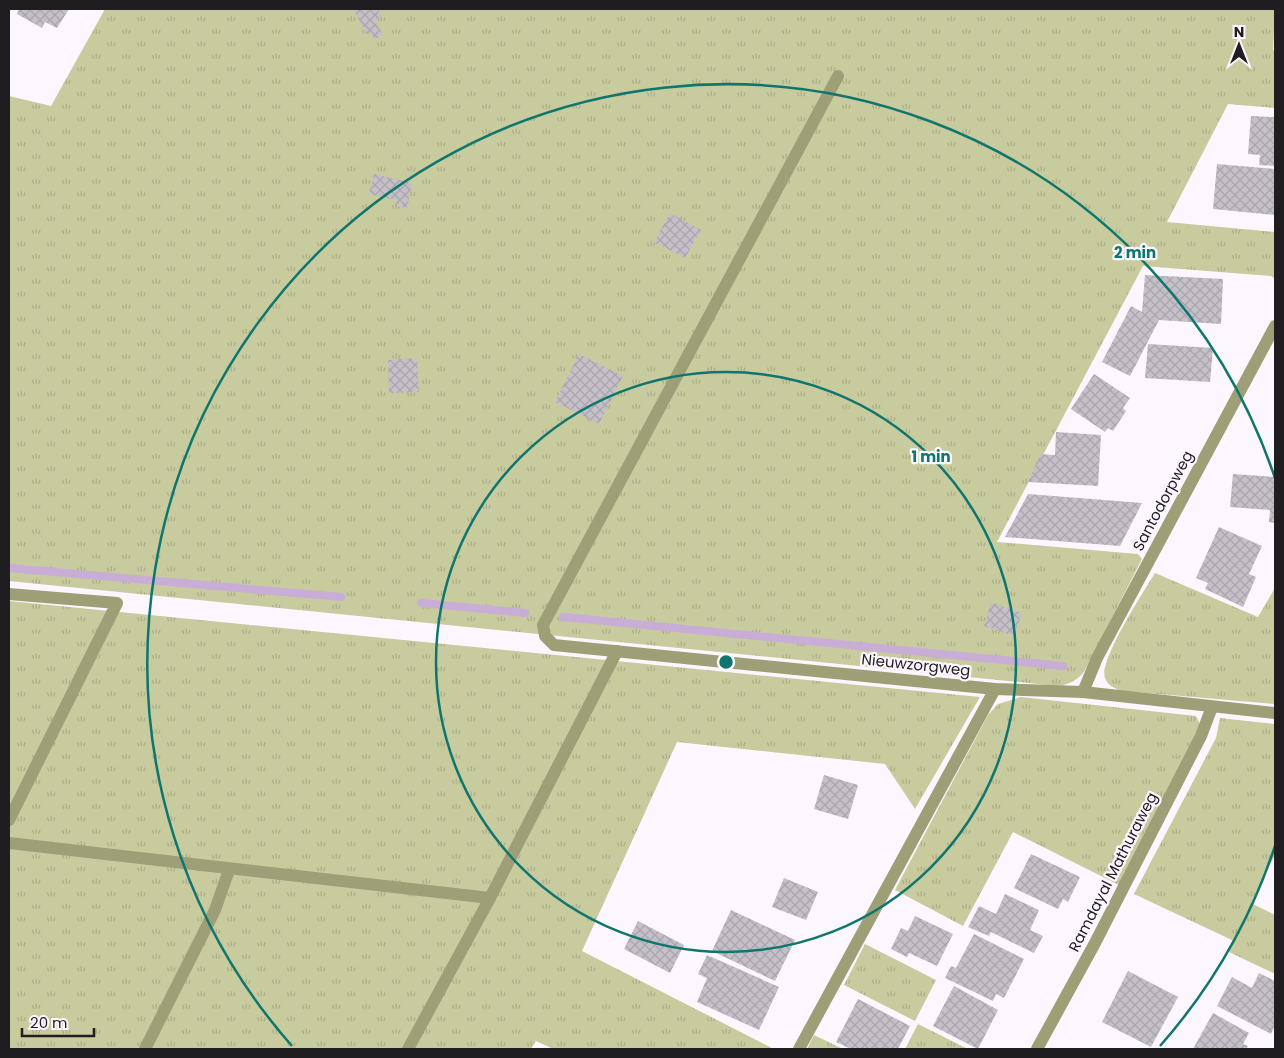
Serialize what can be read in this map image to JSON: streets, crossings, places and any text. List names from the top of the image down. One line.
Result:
{"streets":{"street":["Santodorpweg","Nieuwzorgweg","Ramdayal Mathuraweg"]},"crossings":[["Santodorpweg","Nieuwzorgweg"],["Nieuwzorgweg","Ramdayal Mathuraweg"]],"scale_bar":"20 m","north":"top","rings":["2 min","1 min"]}
